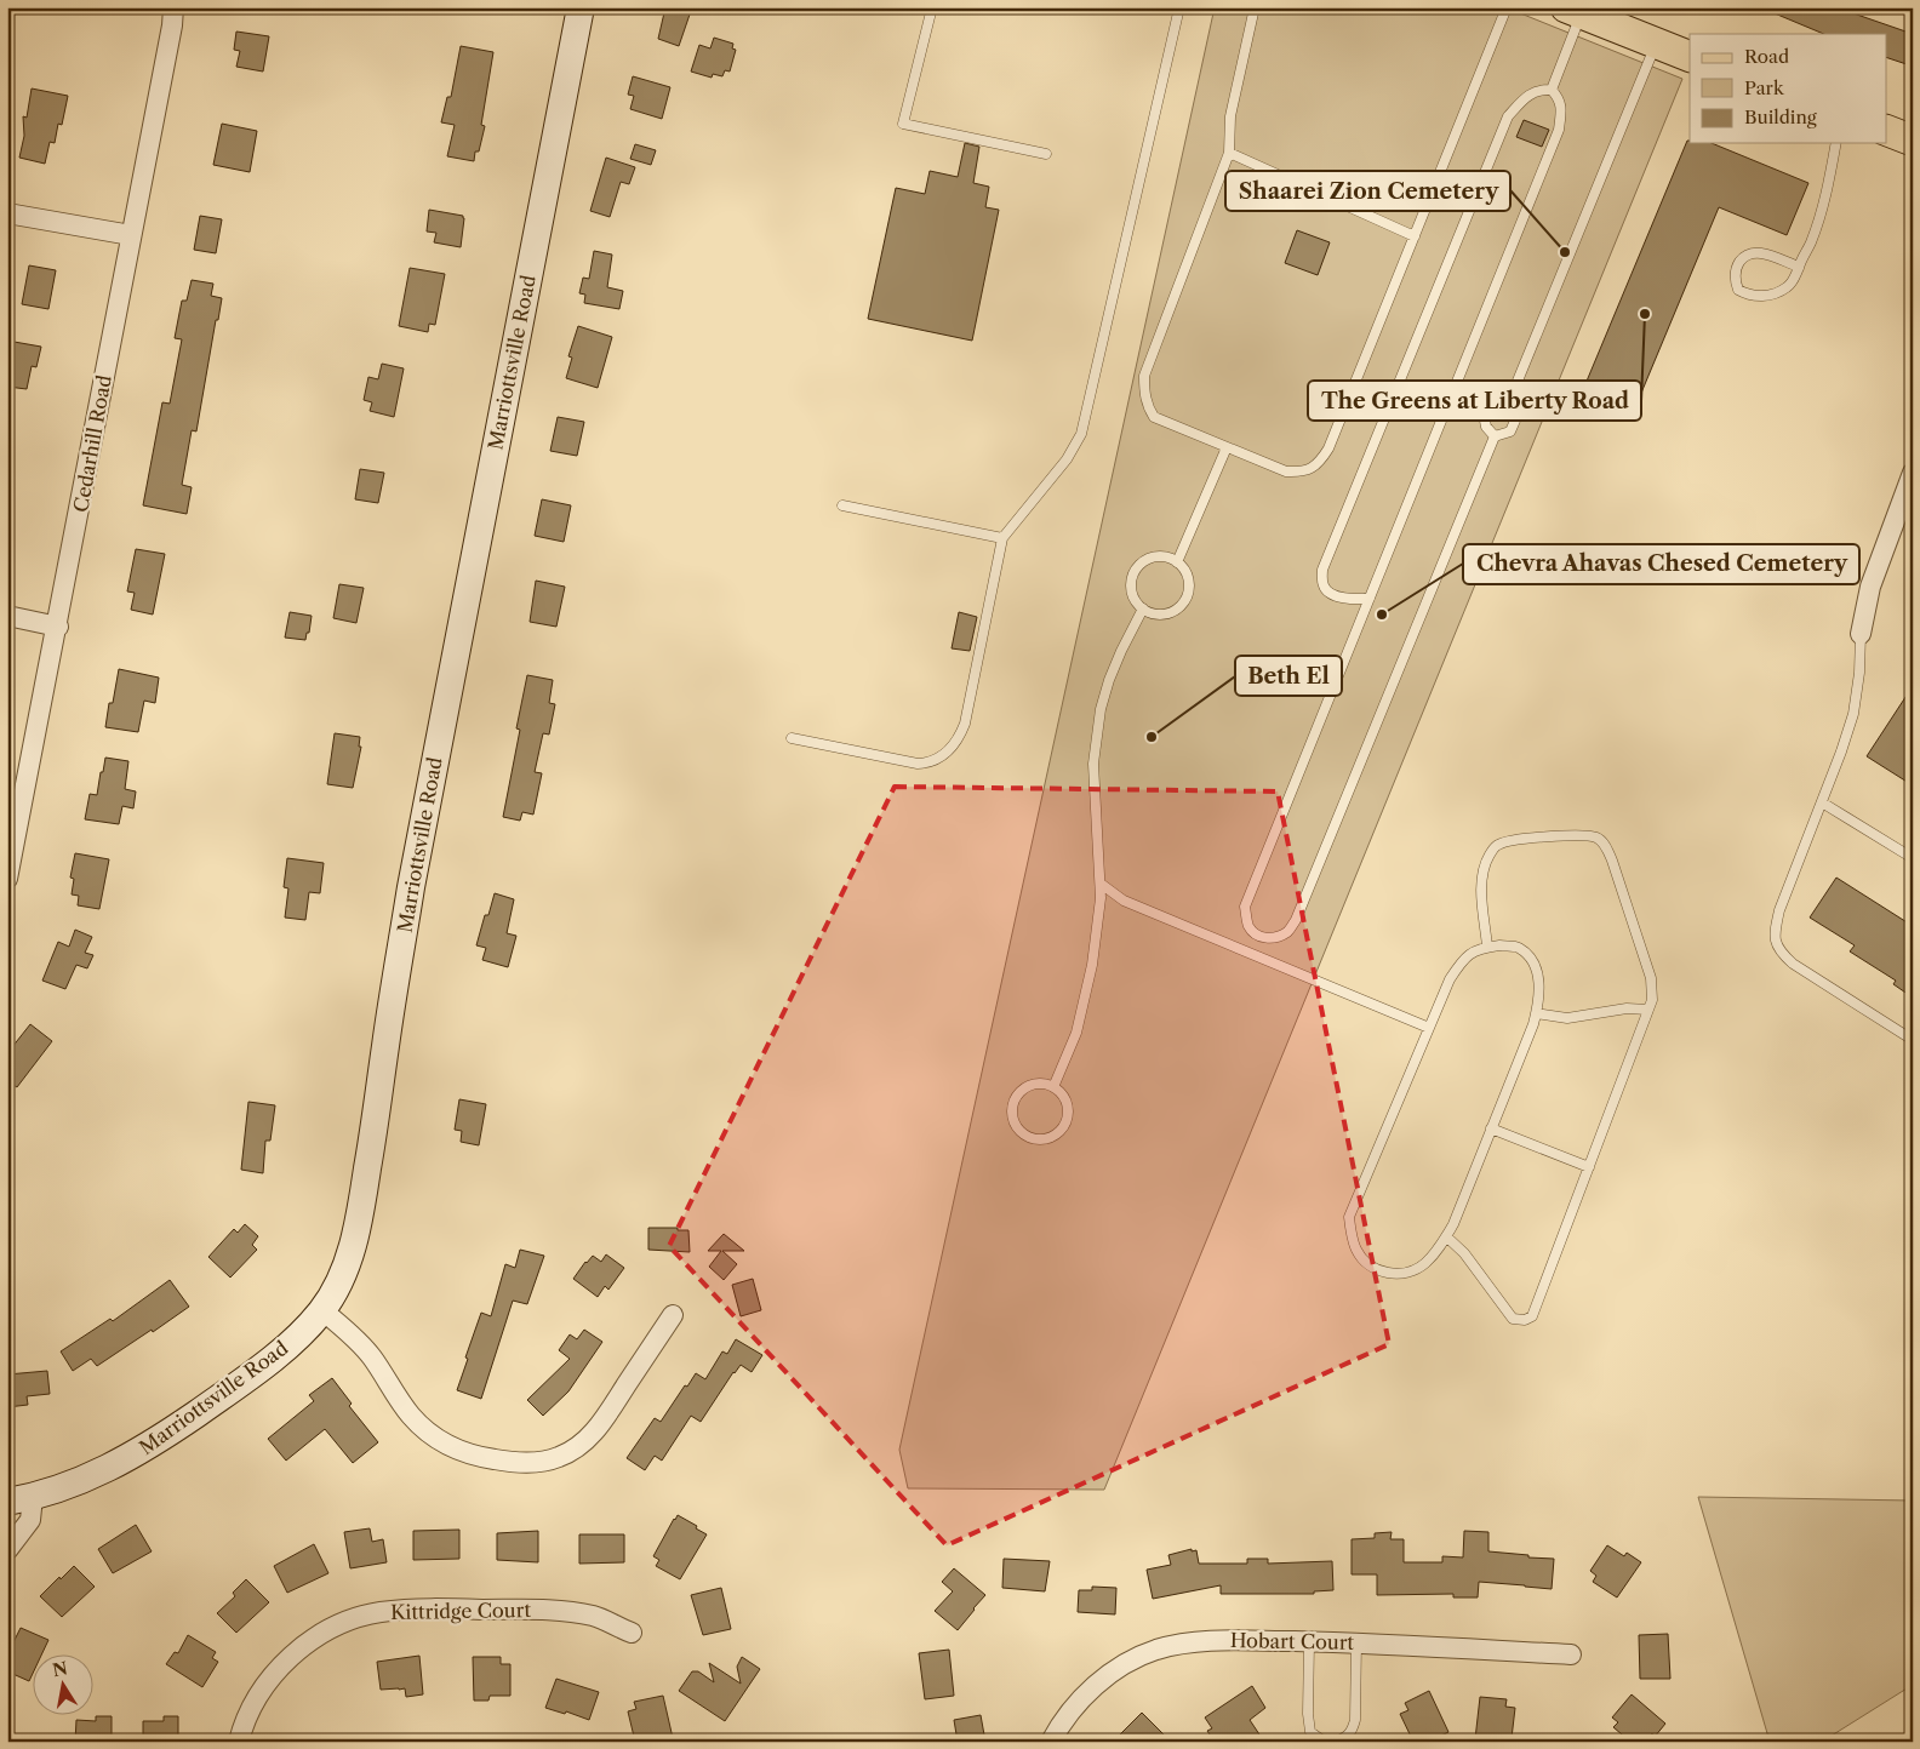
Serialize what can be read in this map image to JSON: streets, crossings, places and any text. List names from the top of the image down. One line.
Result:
{"streets":{"main road":["Marriottsville Road"],"street":["Cedarhill Road","Kittridge Court","Hobart Court"]},"places":["Shaarei Zion Cemetery","The Greens at Liberty Road","Chevra Ahavas Chesed Cemetery","Beth El"],"legend":["Road","Park","Building"],"north":"top"}
